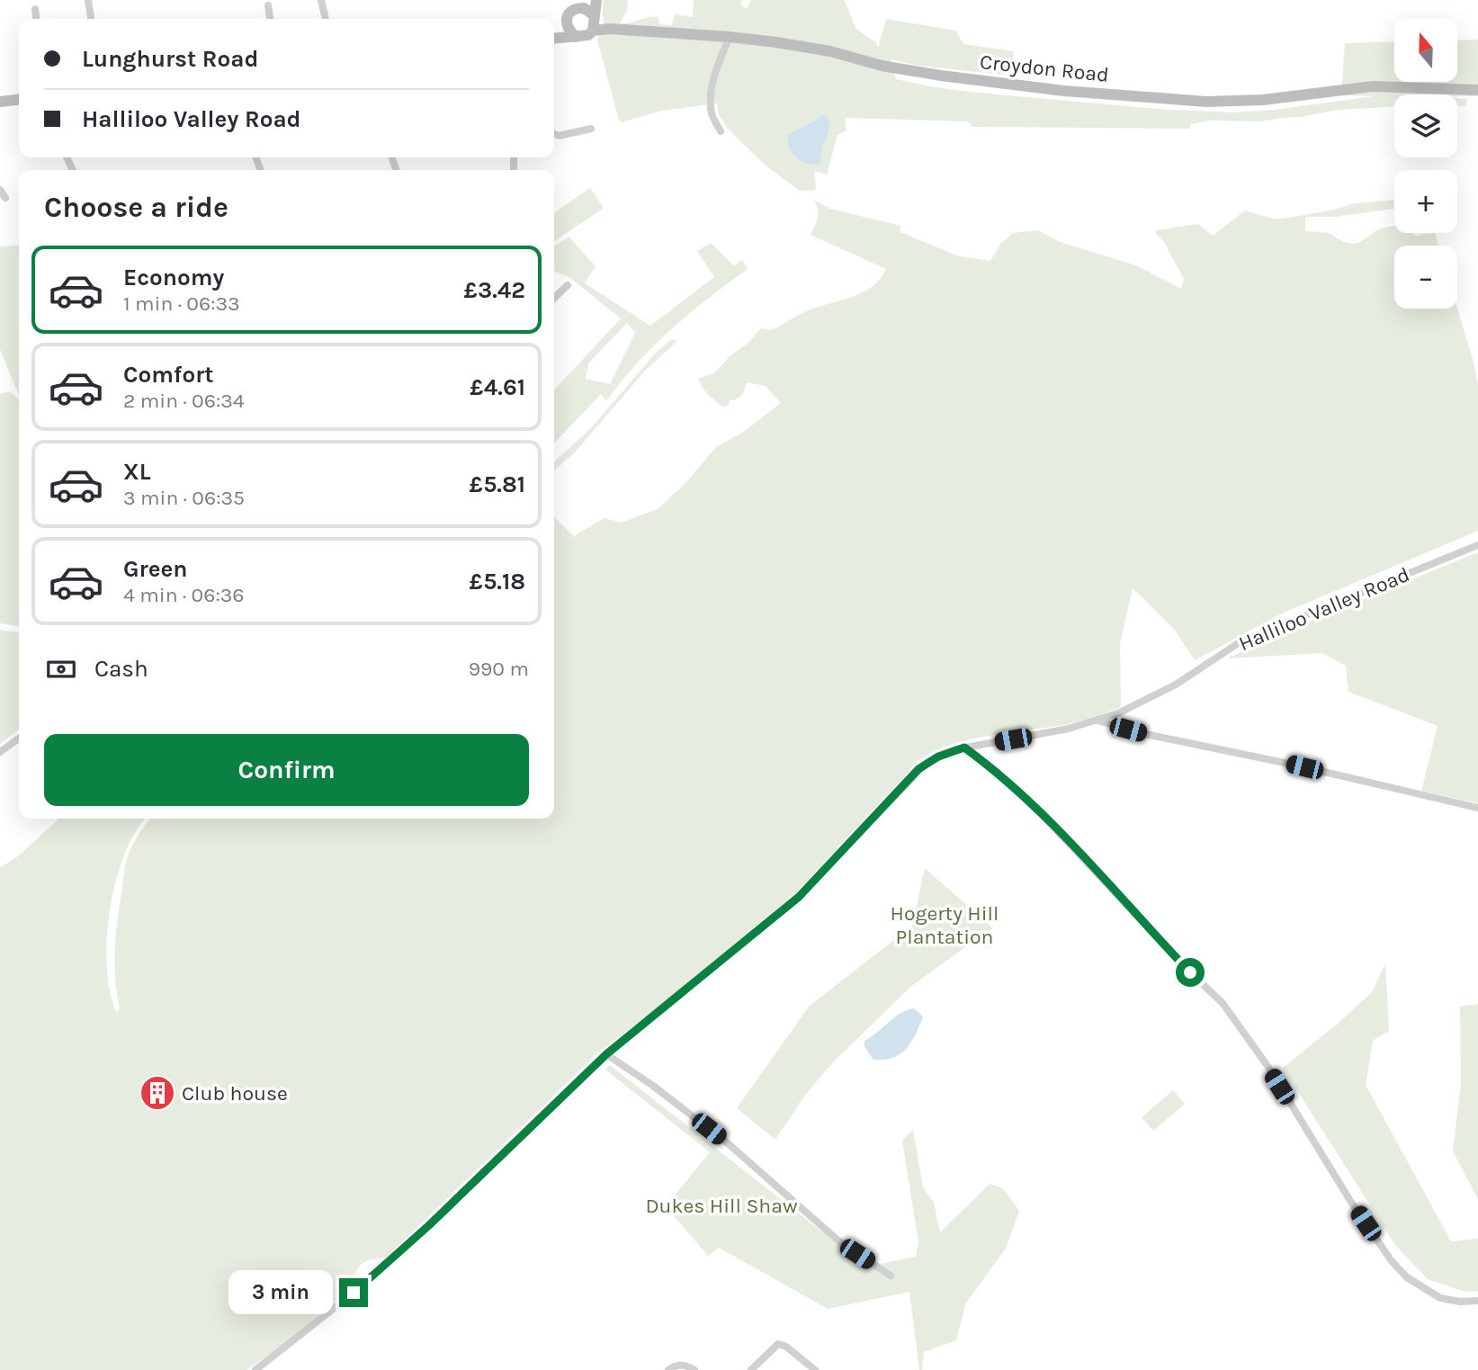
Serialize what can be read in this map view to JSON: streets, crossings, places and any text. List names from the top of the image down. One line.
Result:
{"streets":{"main road":["Croydon Road"],"street":["Halliloo Valley Road"]},"parks":["Hogerty Hill Plantation","Dukes Hill Shaw"],"places":{"building":["Club house"]},"north":"top","page":{"map_buttons":["+","−"],"banner":["Lunghurst Road","Halliloo Valley Road"],"heading":"Choose a ride","list":[{"name":"Economy","note":"1 min · 06:33","value":"£3.42"},{"name":"Comfort","note":"2 min · 06:34","value":"£4.61"},{"name":"XL","note":"3 min · 06:35","value":"£5.81"},{"name":"Green","note":"4 min · 06:36","value":"£5.18"}],"pay":["Cash","990 m"],"buttons":"Confirm","bubble":"3 min"}}
